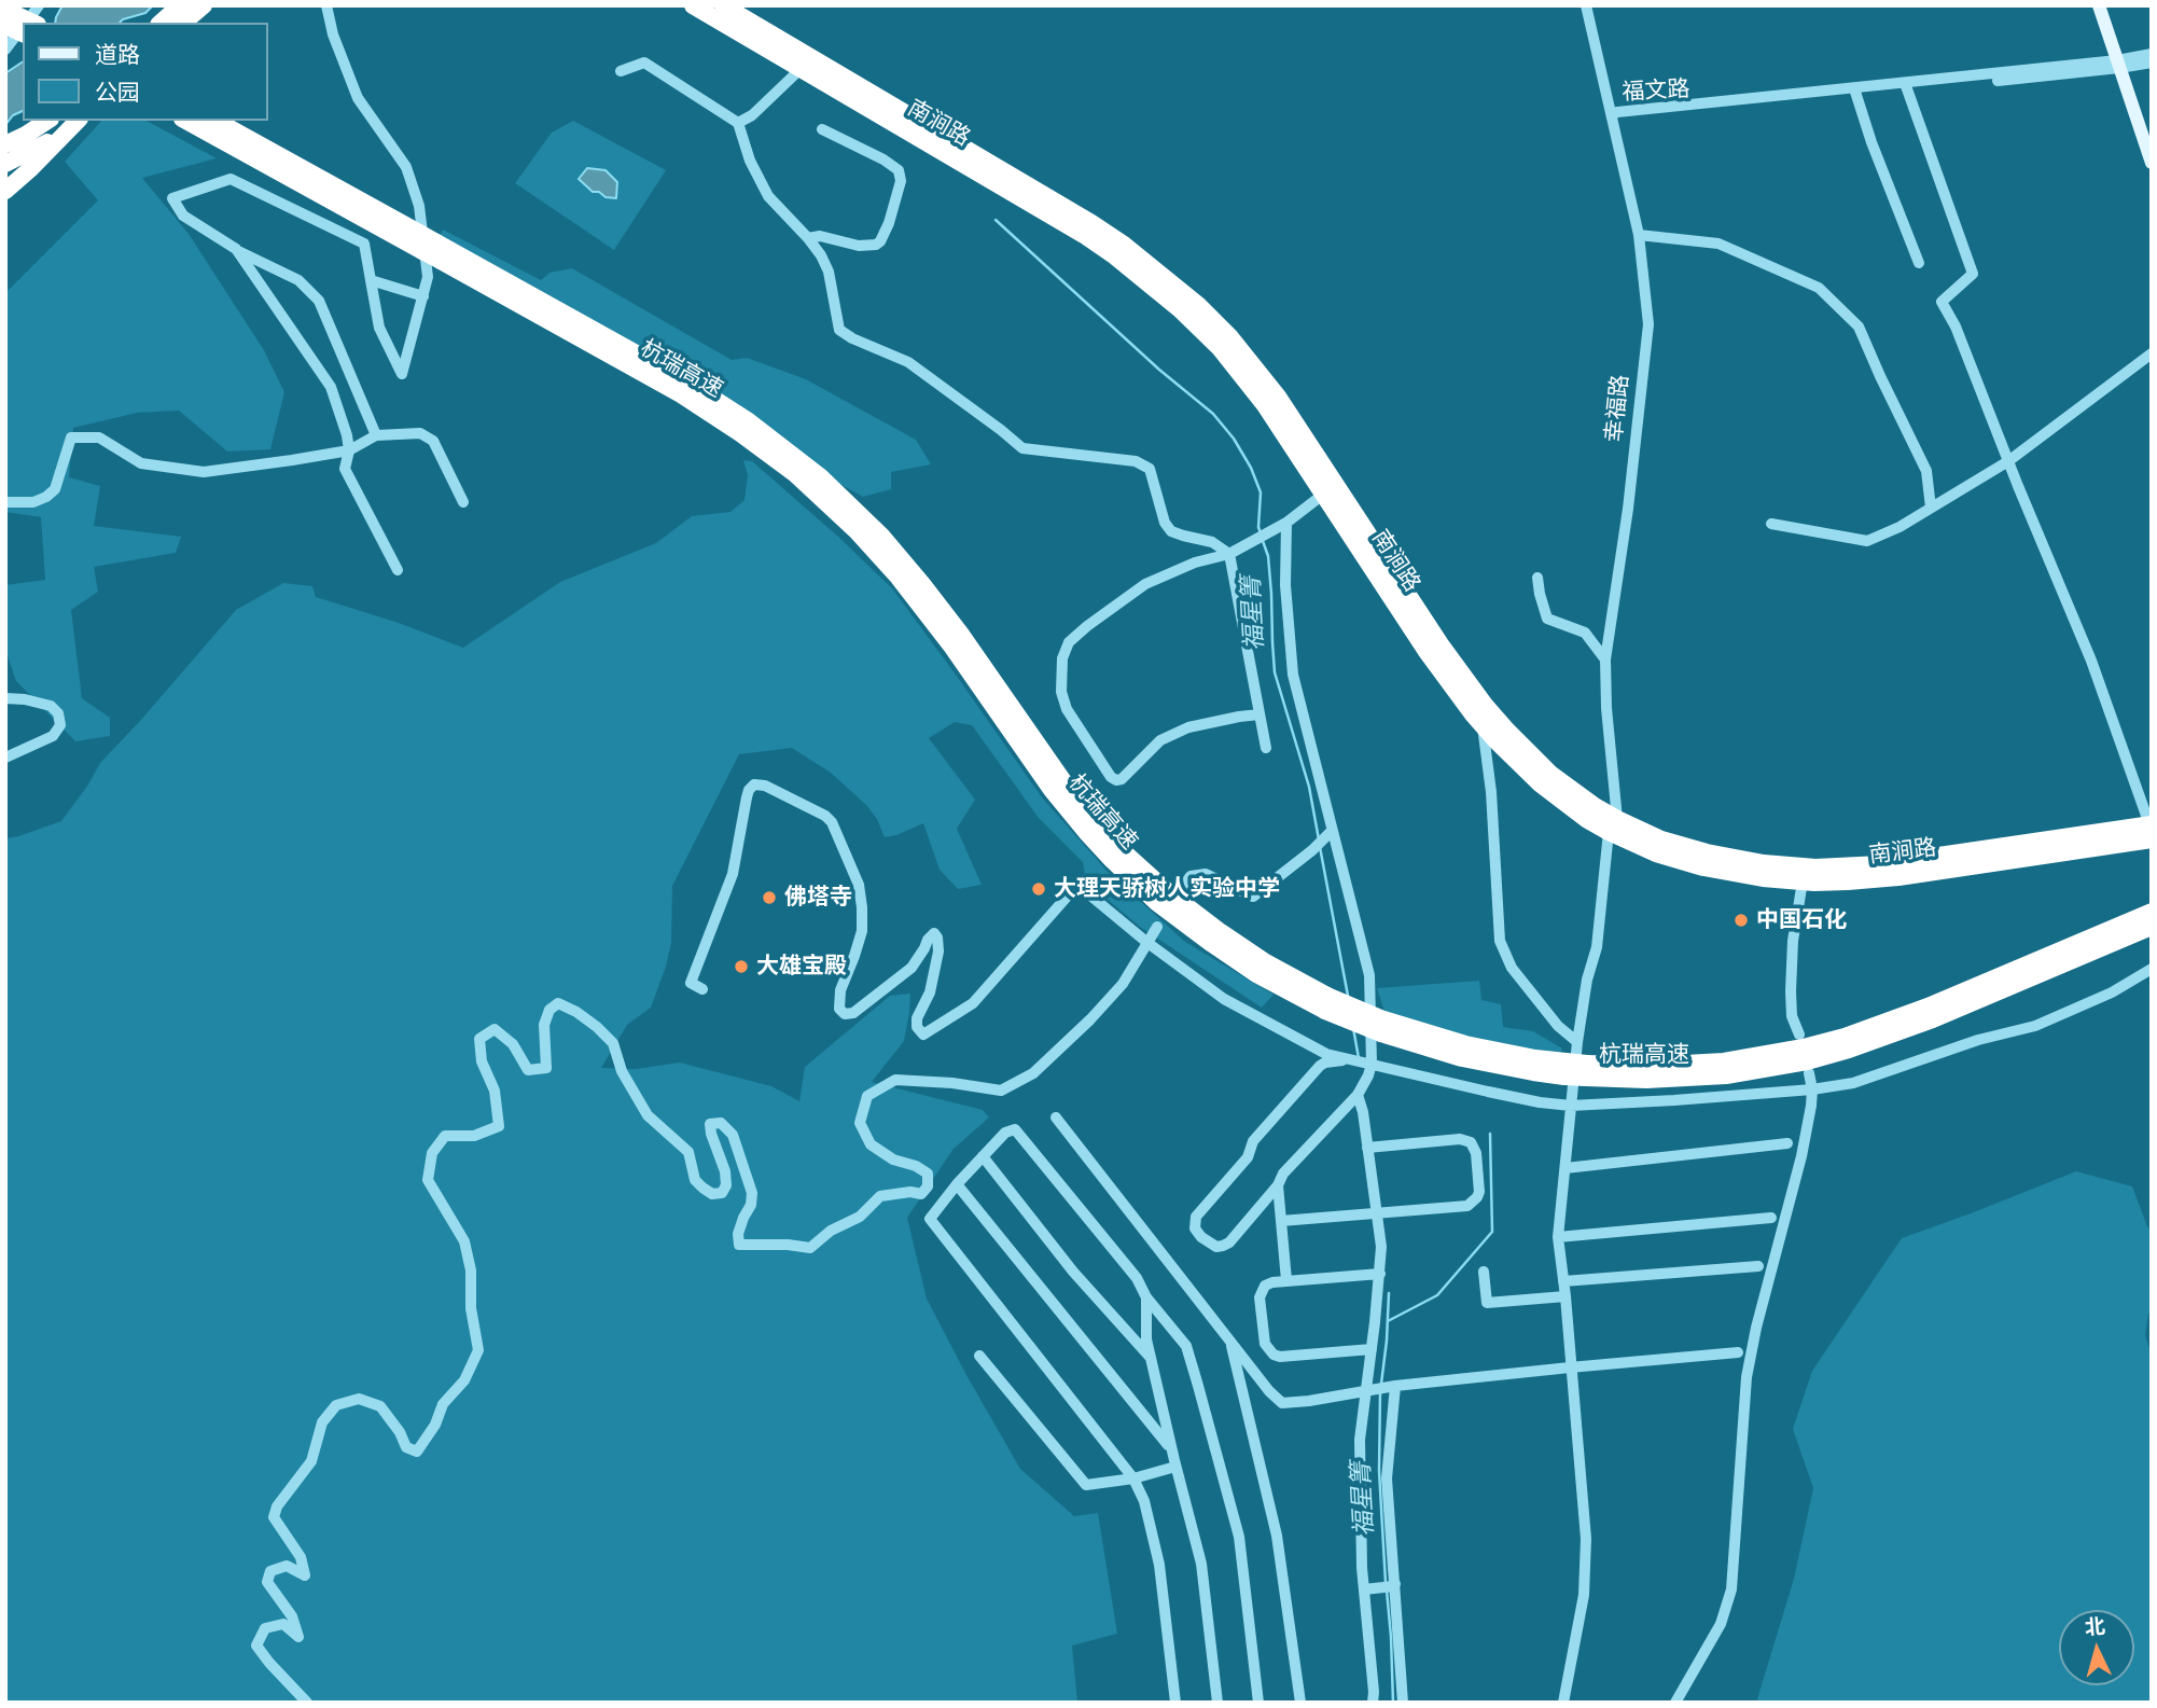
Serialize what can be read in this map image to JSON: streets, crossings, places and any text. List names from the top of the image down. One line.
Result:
{"streets":{"highway":["南涧路","杭瑞高速"],"street":["福文路","幸福路"]},"crossings":[["福文路","幸福路"],["南涧路","幸福路"]],"water":["福星箐"],"places":["大理天骄树人实验中学","佛塔寺","中国石化","大雄宝殿"],"legend":["道路","公园"],"north":"top"}
